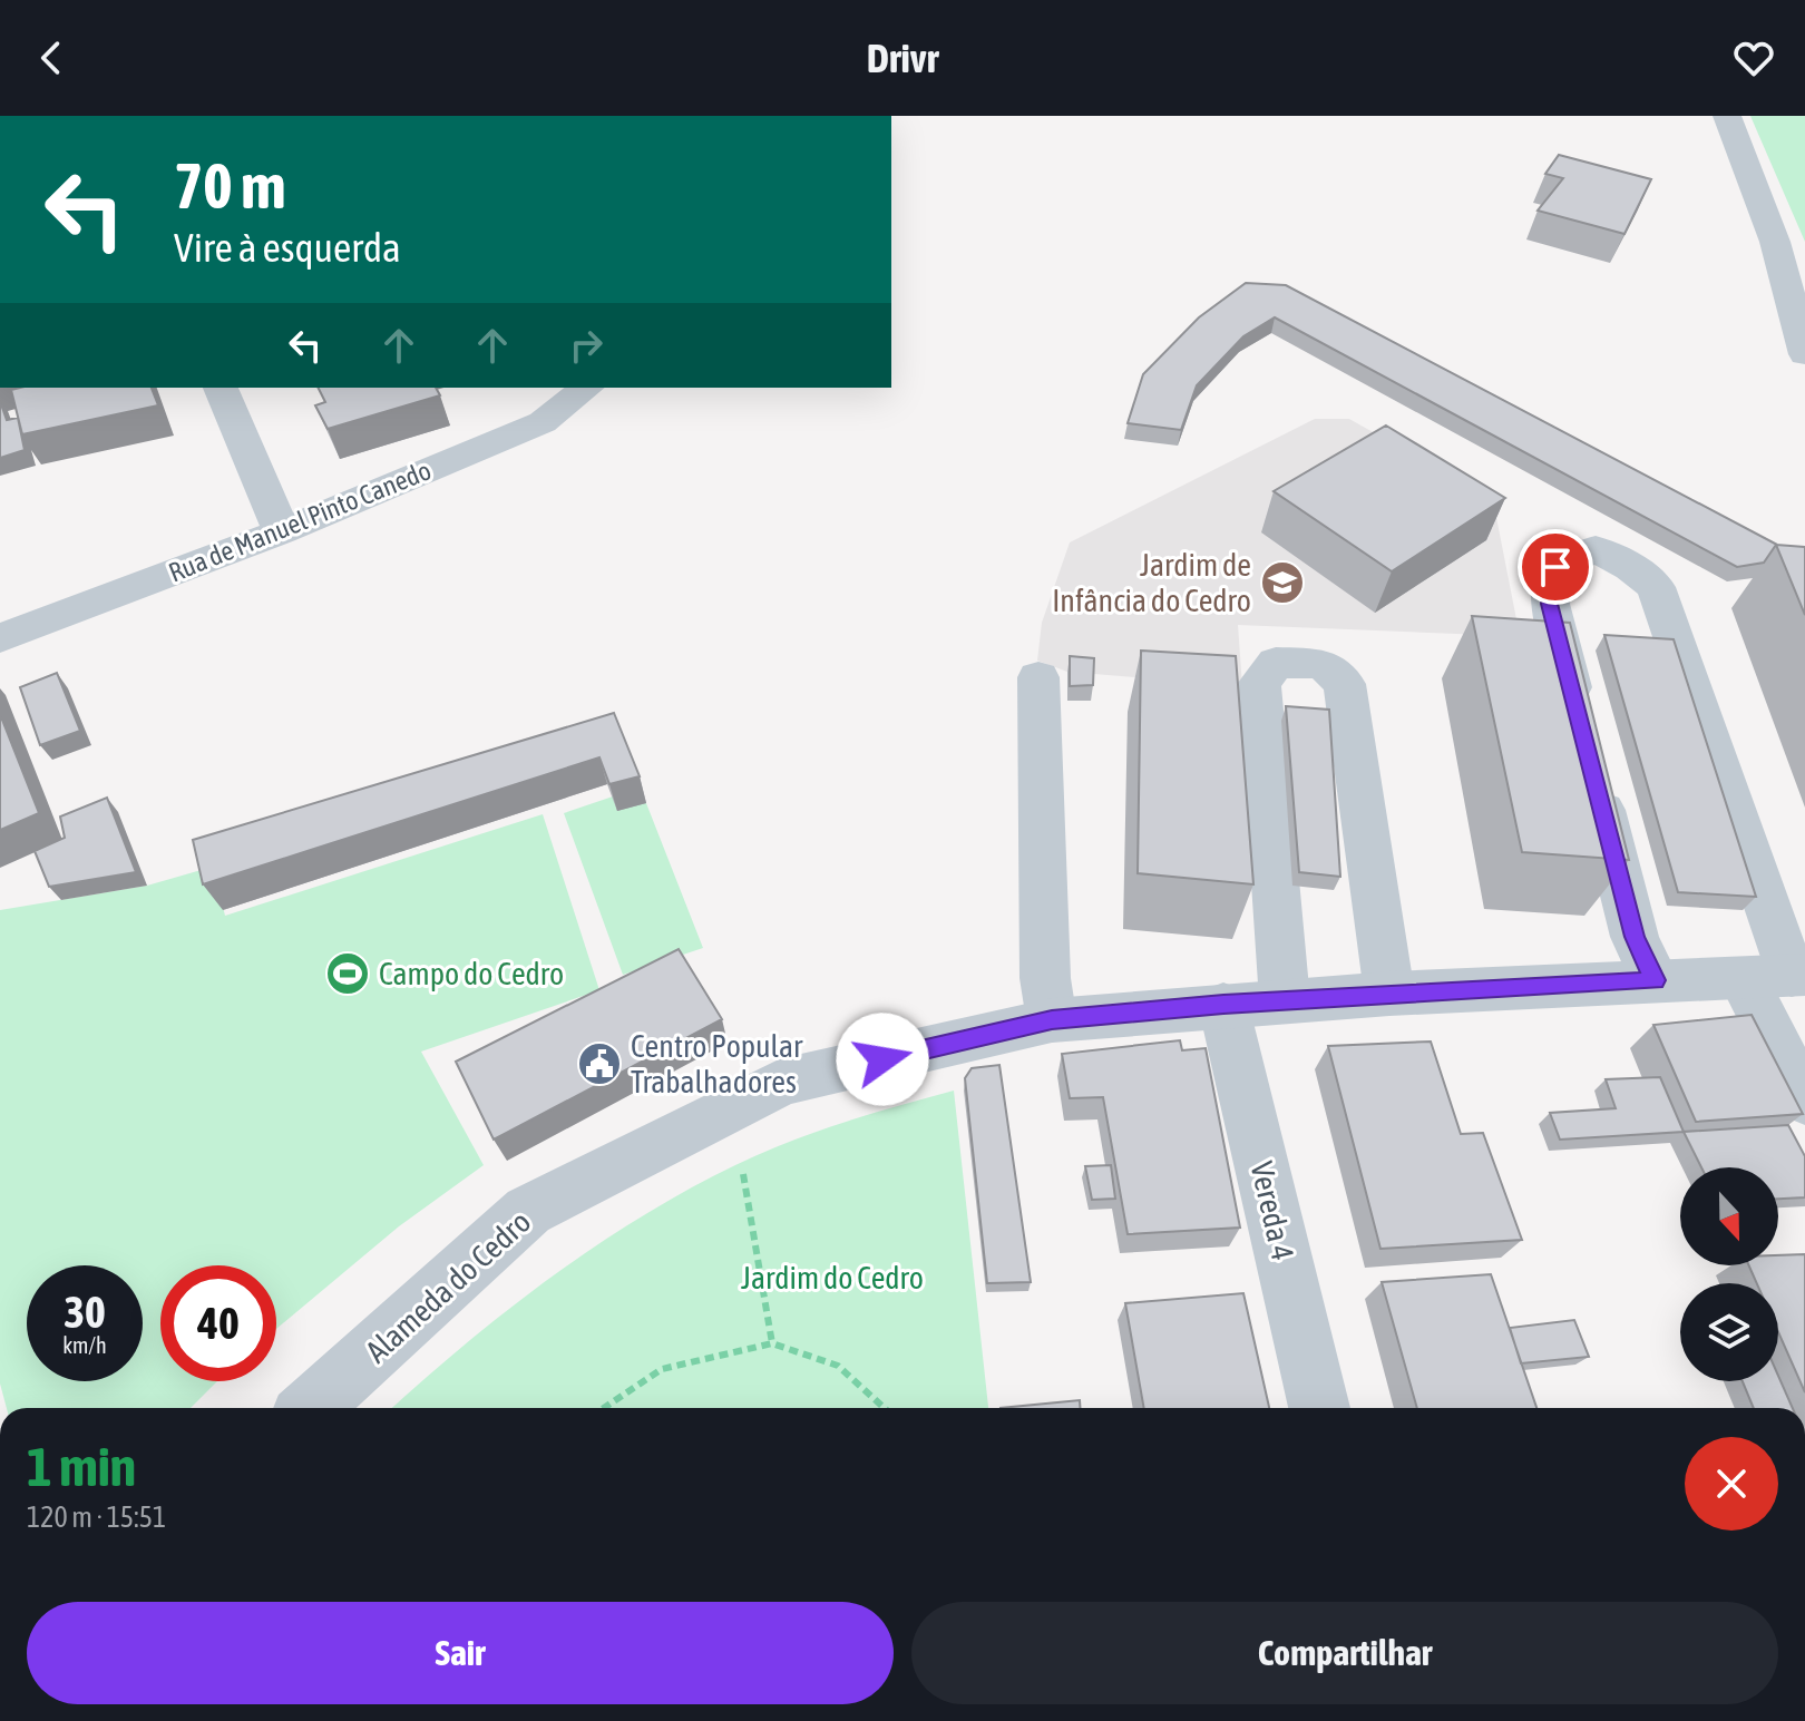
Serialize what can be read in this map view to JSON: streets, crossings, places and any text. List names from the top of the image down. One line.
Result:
{"streets":{"street":["Rua de Manuel Pinto Canedo","Vereda 4","Alameda do Cedro"]},"crossings":[["Vereda 4","Alameda do Cedro"]],"parks":["Jardim do Cedro"],"places":{"school or university":["Jardim de Infância do Cedro"],"sports":["Campo do Cedro"],"public building":["Centro Popular Trabalhadores"]},"north":"bottom","page":{"header":"Drivr","turn":["70 m","Vire à esquerda"],"speed":"30 km/h","limit":"40","heading":["1 min","120 m · 15:51"],"buttons":["Sair","Compartilhar"]}}
